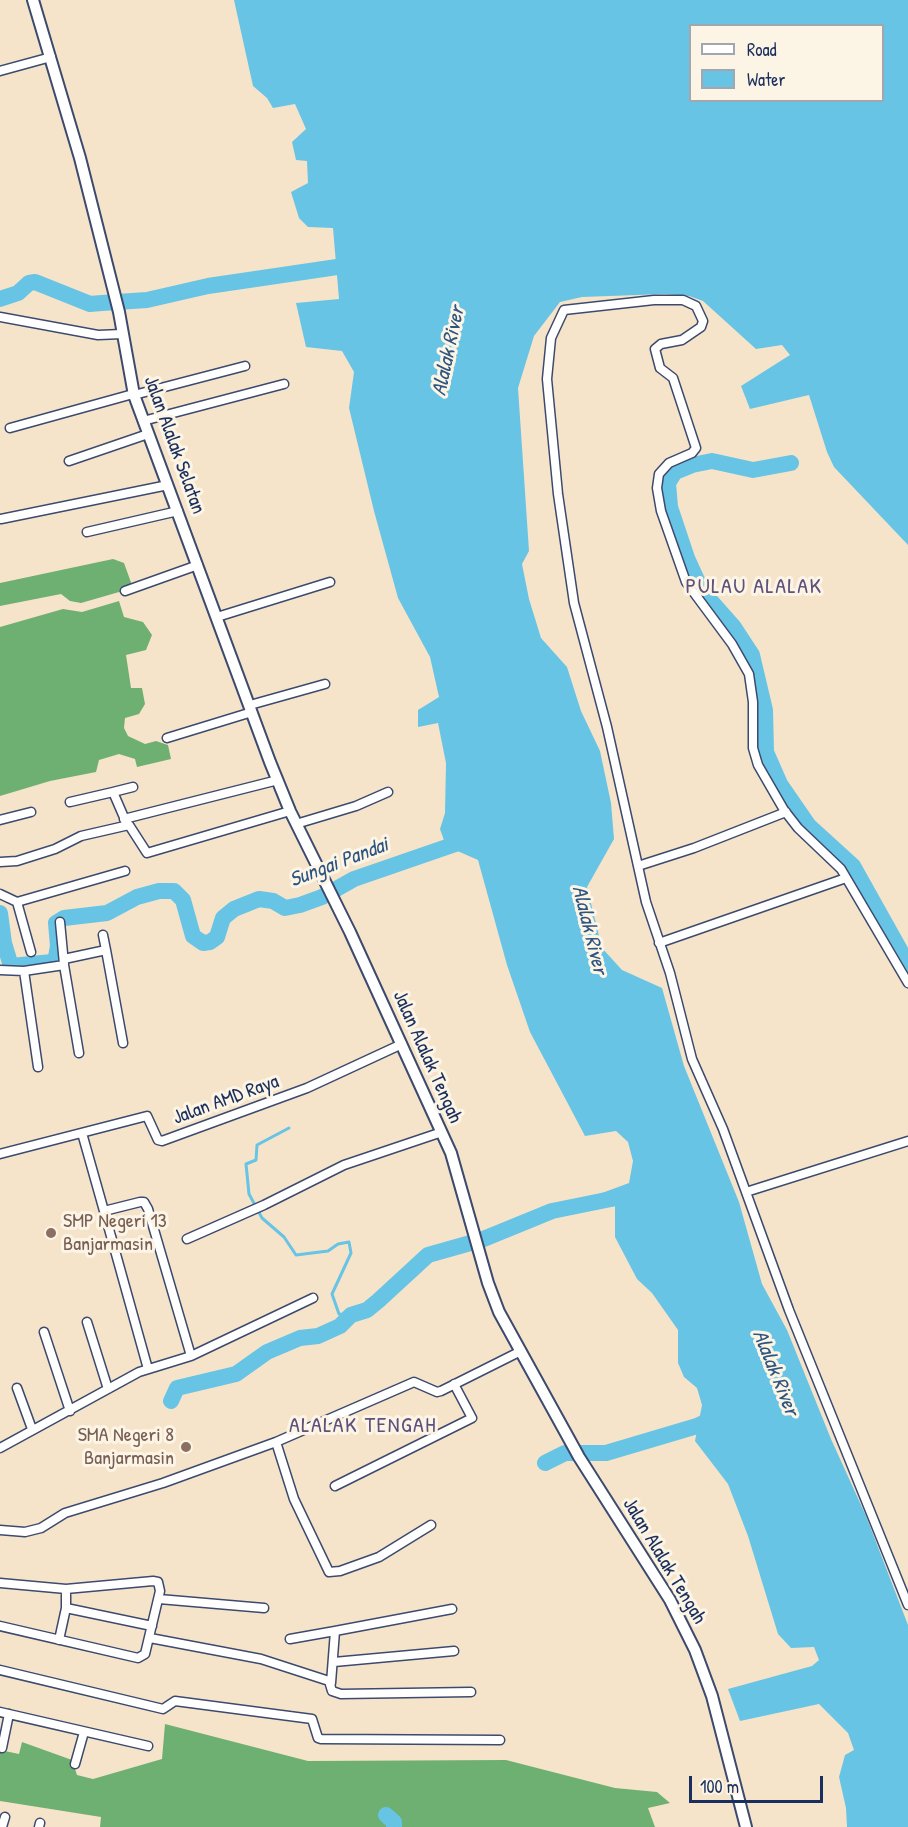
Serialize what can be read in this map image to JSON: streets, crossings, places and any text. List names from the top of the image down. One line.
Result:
{"streets":{"street":["Jalan Alalak Selatan","Jalan Alalak Tengah","Jalan AMD Raya"]},"crossings":[["Jalan Alalak Selatan","Jalan Alalak Tengah"],["Jalan Alalak Tengah","Jalan AMD Raya"]],"districts":["PULAU ALALAK","ALALAK TENGAH"],"water":["Alalak River","Sungai Pandai"],"places":["SMP Negeri 13 Banjarmasin","SMA Negeri 8 Banjarmasin"],"legend":["Road","Water"],"scale_bar":"100 m"}
